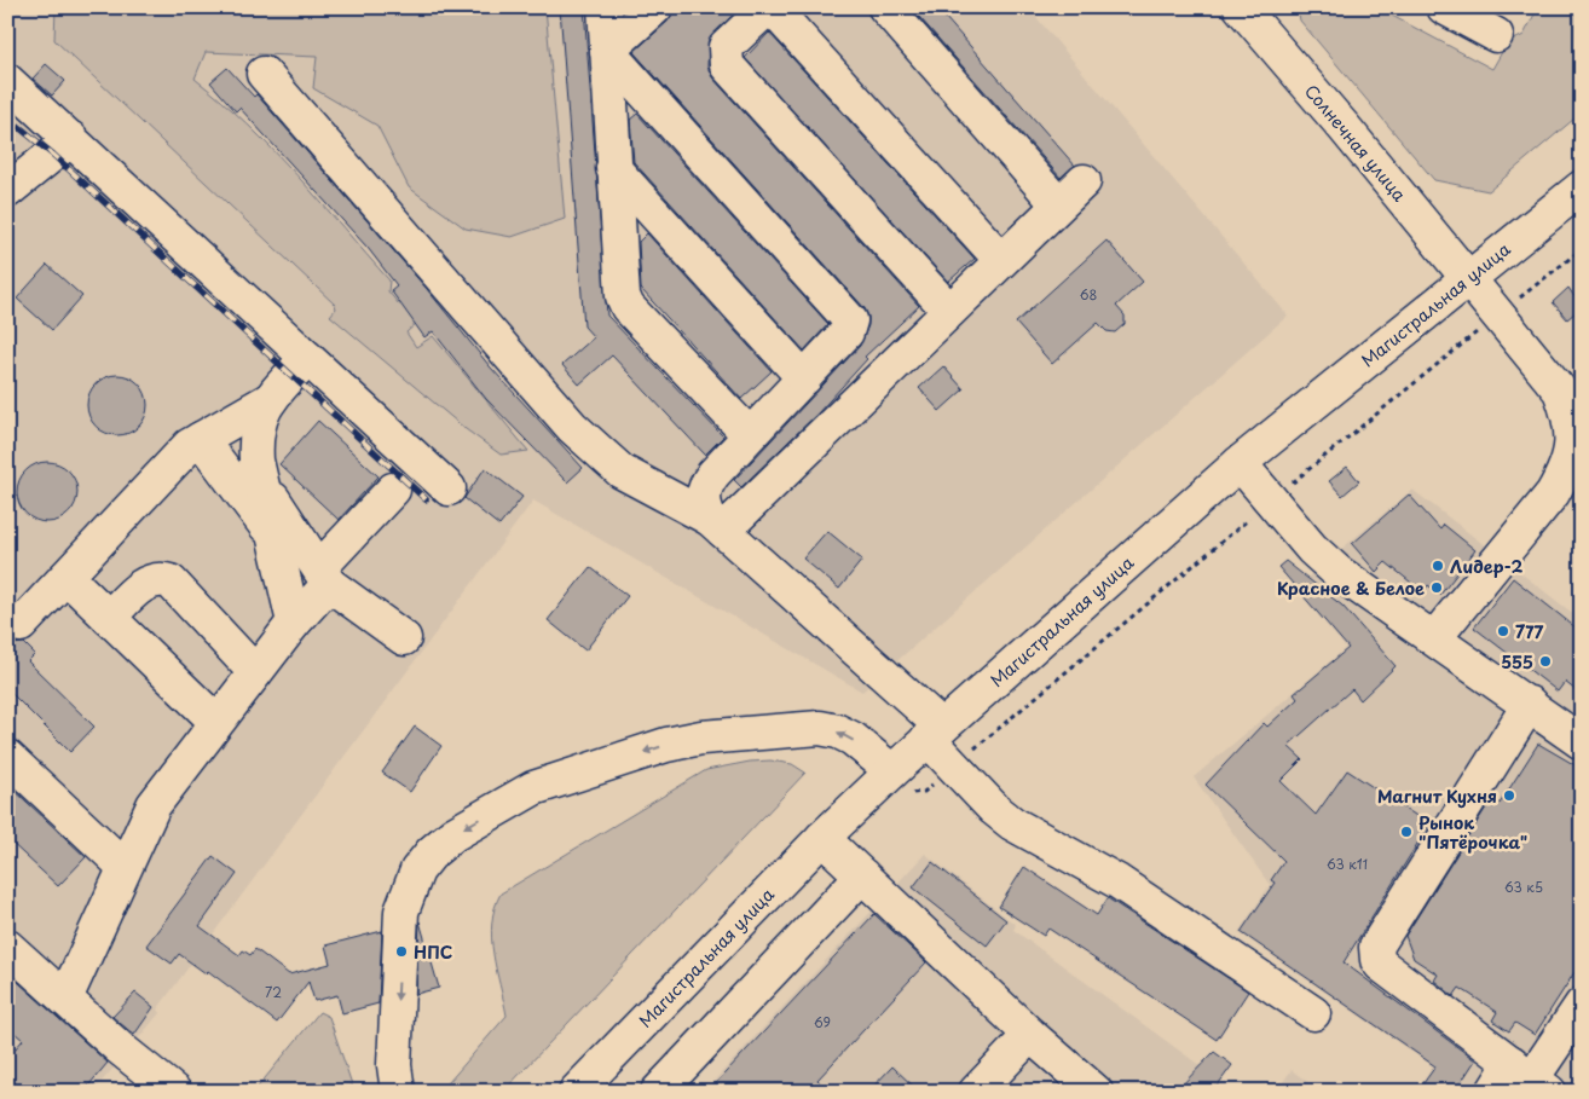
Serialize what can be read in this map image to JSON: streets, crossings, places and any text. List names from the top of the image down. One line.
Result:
{"streets":{"main road":["Солнечная улица","Магистральная улица"]},"crossings":[["Солнечная улица","Магистральная улица"]],"places":["Лидер-2","Красное & Белое","777","555","Магнит Кухня","Рынок \"Пятёрочка\"","НПС"],"house_numbers":["68","63 к11","63 к5","72","69"]}
